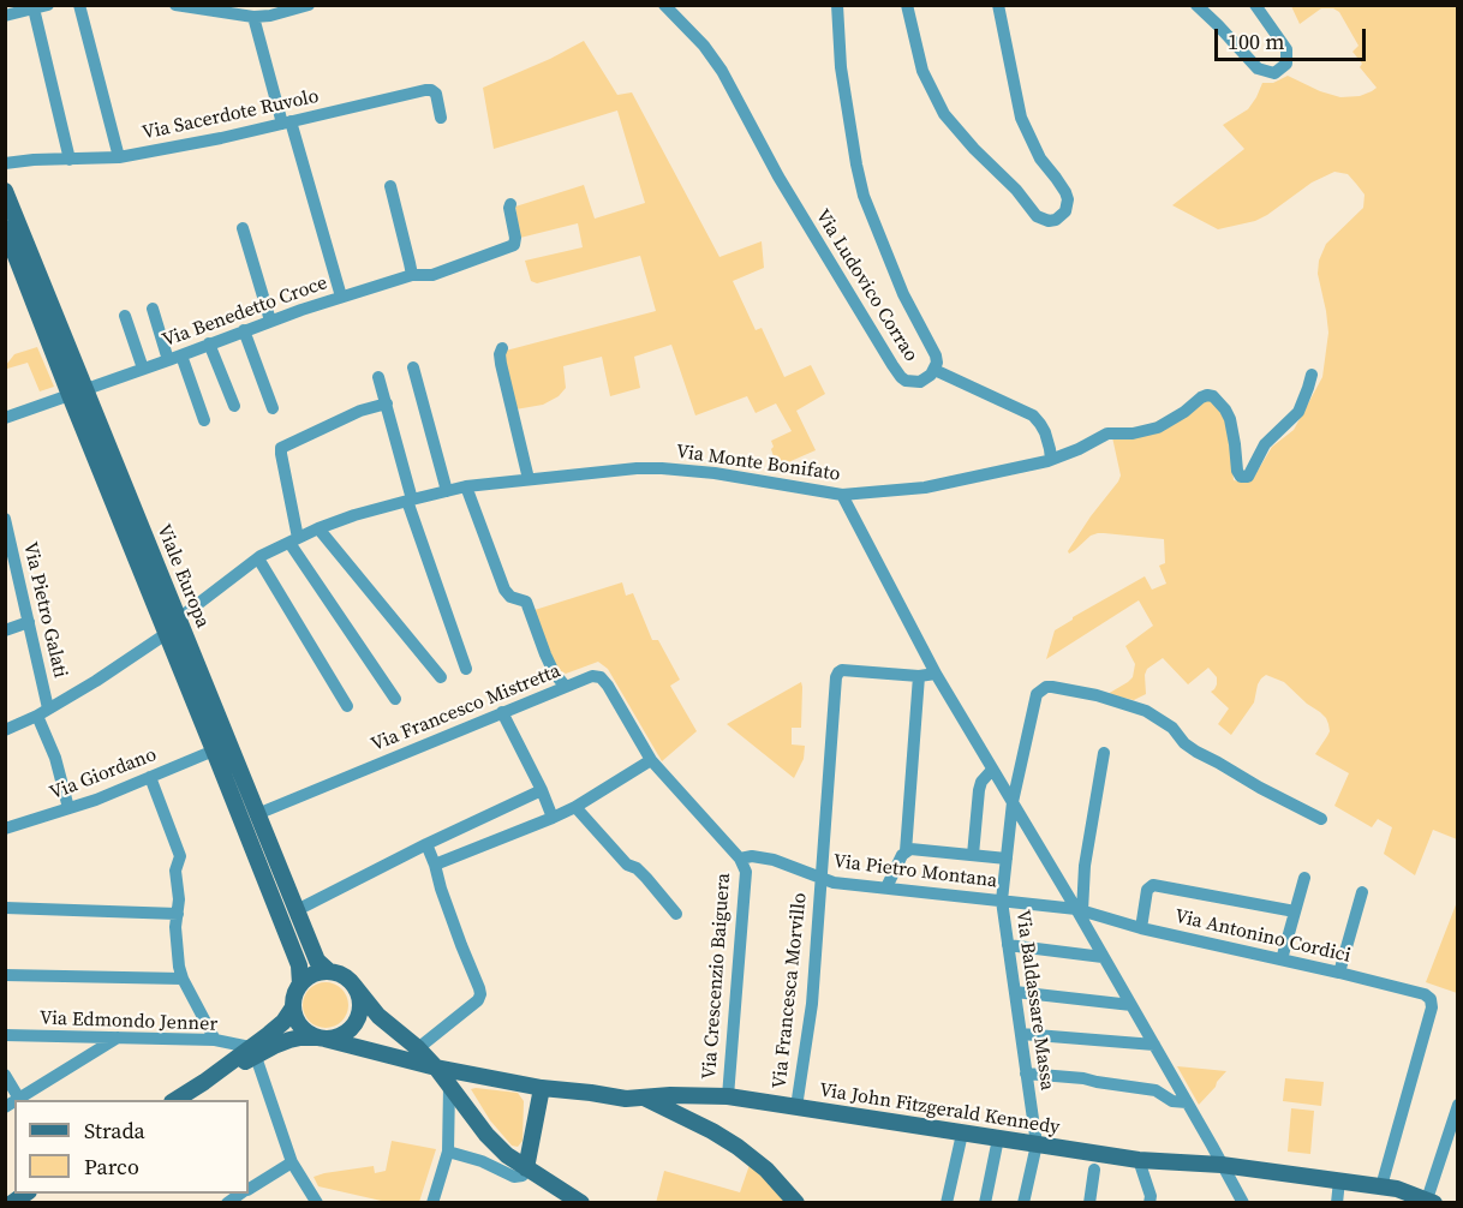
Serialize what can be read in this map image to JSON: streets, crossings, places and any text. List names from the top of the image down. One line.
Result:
{"streets":{"street":["Via Sacerdote Ruvolo","Via Ludovico Corrao","Via Benedetto Croce","Via Monte Bonifato","Viale Europa","Via Pietro Galati","Via Francesco Mistretta","Via Giordano","Via Pietro Montana","Via Antonino Cordici","Via Crescenzio Baiguera","Via Francesca Morvillo","Via Baldassare Massa","Via Edmondo Jenner","Via John Fitzgerald Kennedy"]},"crossings":[["Via Benedetto Croce","Viale Europa"],["Via Monte Bonifato","Viale Europa"],["Viale Europa","Via Francesco Mistretta"],["Viale Europa","Via Giordano"],["Viale Europa","Via John Fitzgerald Kennedy"],["Via Pietro Galati","Via Giordano"],["Via Pietro Montana","Via Antonino Cordici"],["Via Pietro Montana","Via Crescenzio Baiguera"],["Via Pietro Montana","Via Francesca Morvillo"],["Via Pietro Montana","Via Baldassare Massa"],["Via Antonino Cordici","Via John Fitzgerald Kennedy"],["Via Crescenzio Baiguera","Via John Fitzgerald Kennedy"],["Via Francesca Morvillo","Via John Fitzgerald Kennedy"],["Via Baldassare Massa","Via John Fitzgerald Kennedy"]],"legend":["Strada","Parco"],"scale_bar":"100 m"}
